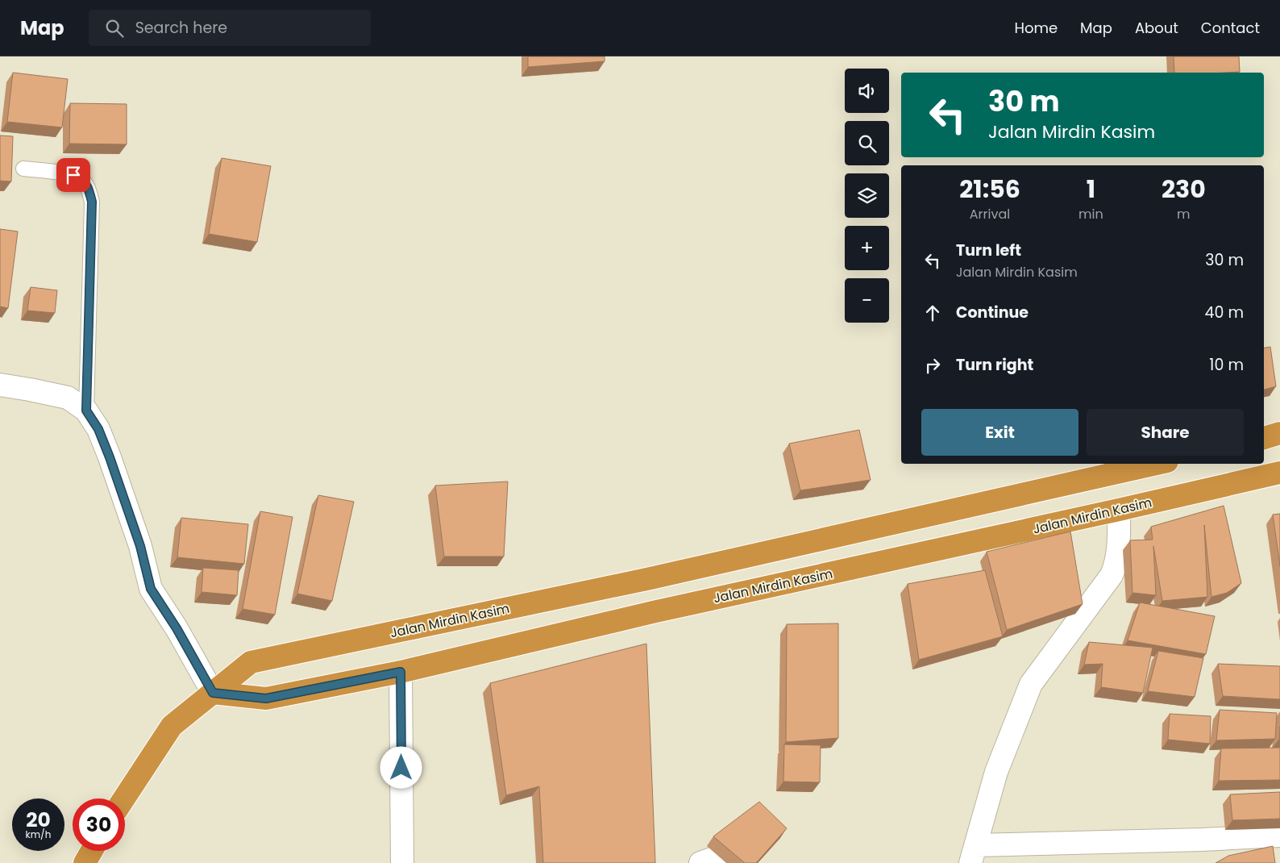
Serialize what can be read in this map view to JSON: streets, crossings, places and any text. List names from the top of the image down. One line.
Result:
{"streets":{"highway":["Jalan Mirdin Kasim"]},"page":{"header":"Map","search":"Search here","nav":["Home","Map","About","Contact"],"map_buttons":["+","−"],"turn":["30 m","Jalan Mirdin Kasim"],"eta":["21:56","Arrival","1","min","230","m"],"list":[{"name":"Turn left","note":"Jalan Mirdin Kasim","value":"30 m"},{"name":"Continue","value":"40 m"},{"name":"Turn right","value":"10 m"}],"buttons":["Exit","Share"],"speed":"20 km/h","limit":"30"}}
